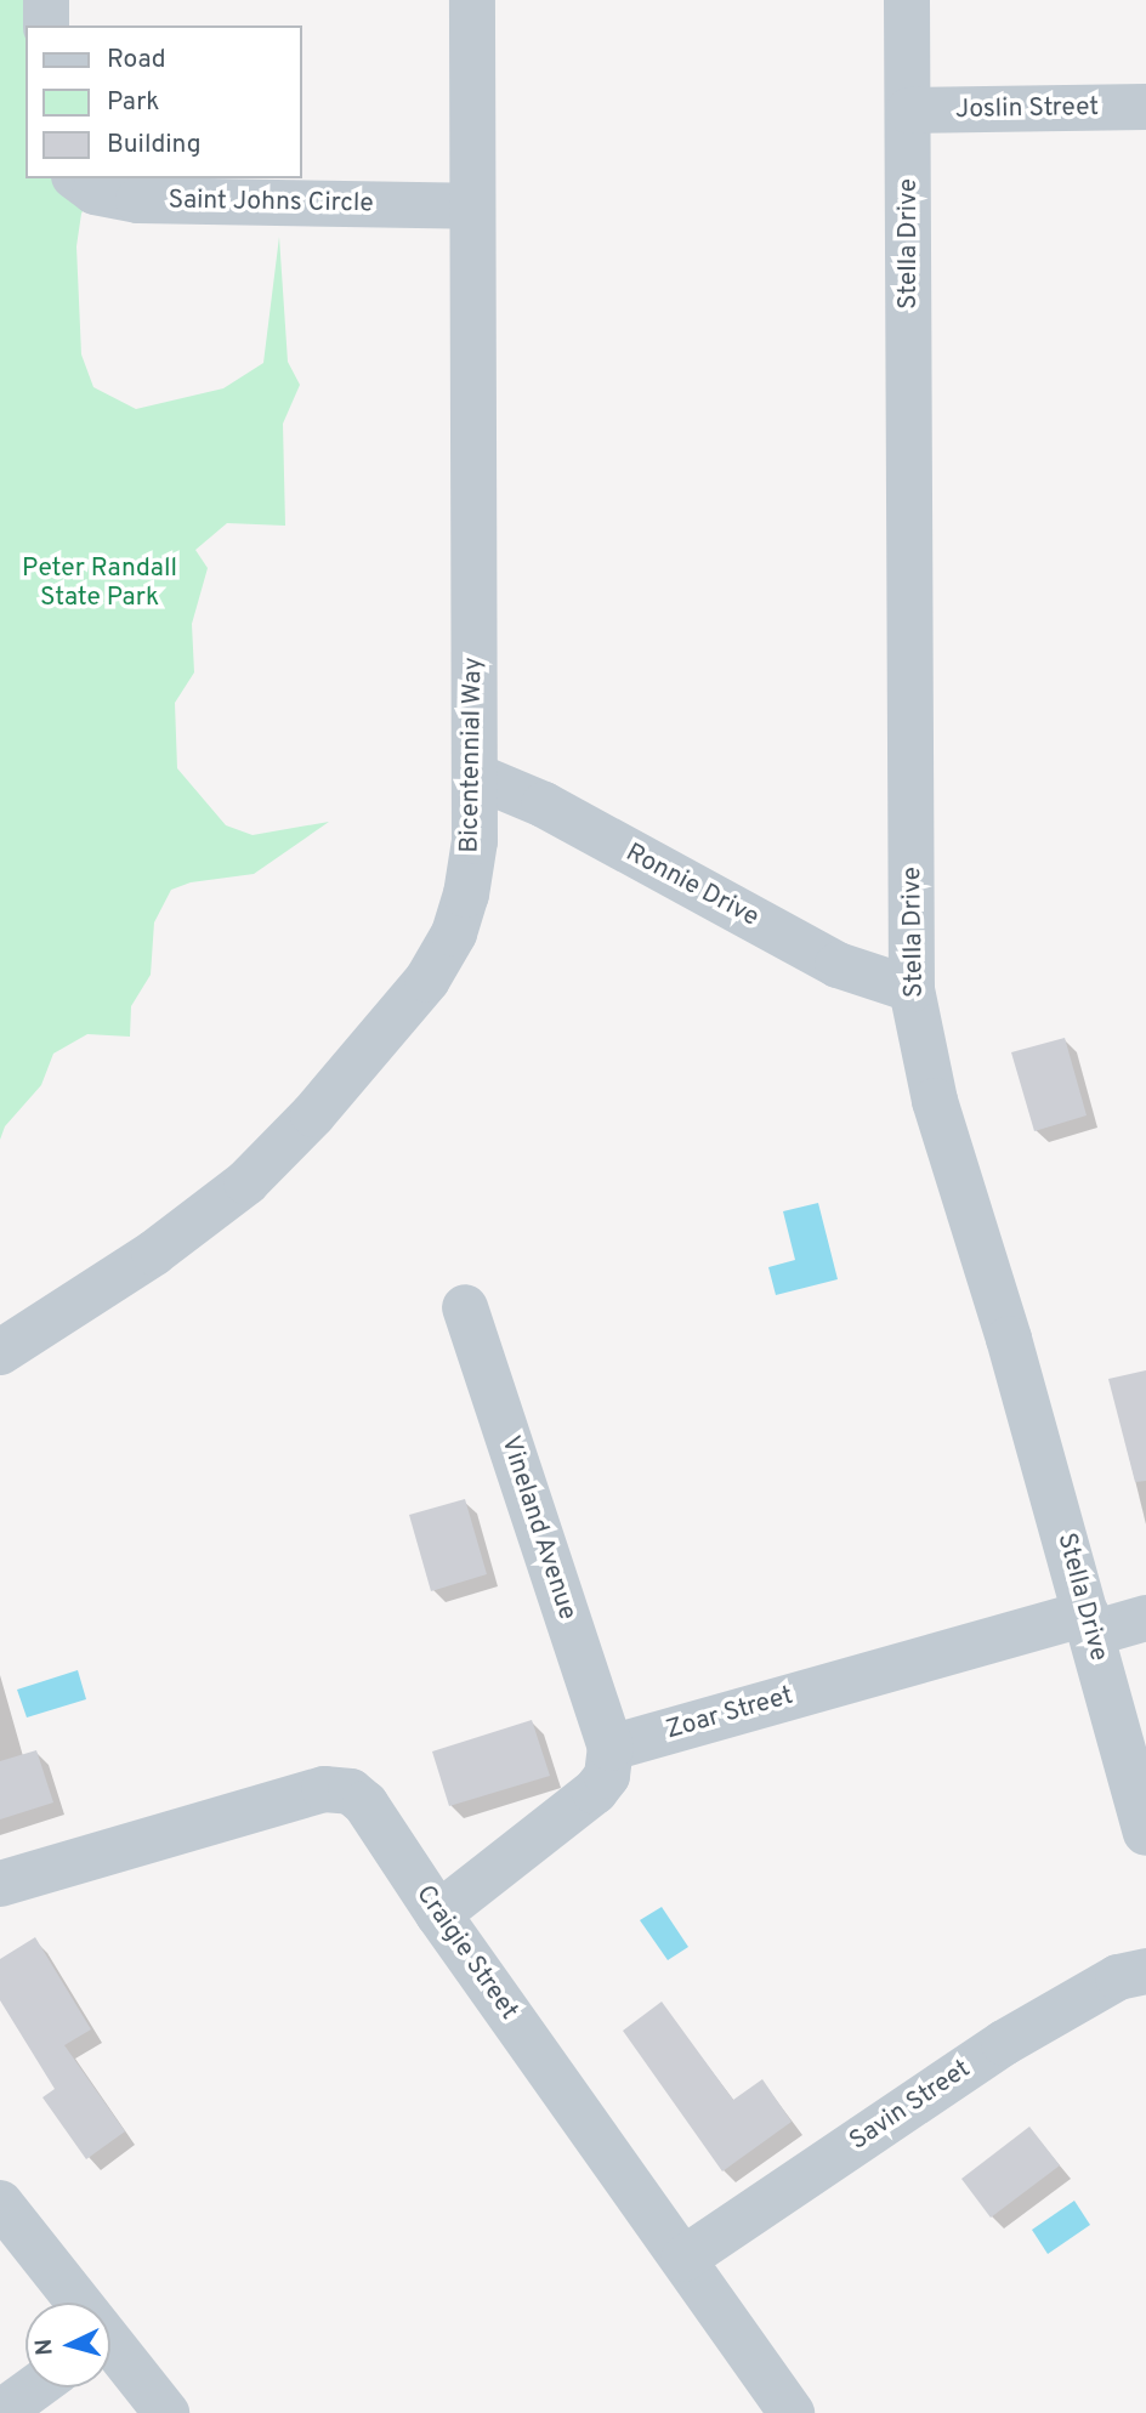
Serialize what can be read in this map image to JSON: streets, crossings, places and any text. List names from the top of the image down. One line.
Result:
{"streets":{"street":["Joslin Street","Saint Johns Circle","Stella Drive","Bicentennial Way","Ronnie Drive","Vineland Avenue","Zoar Street","Craigie Street","Savin Street"]},"crossings":[["Joslin Street","Stella Drive"],["Saint Johns Circle","Bicentennial Way"],["Stella Drive","Ronnie Drive"],["Stella Drive","Zoar Street"],["Bicentennial Way","Ronnie Drive"],["Vineland Avenue","Zoar Street"],["Craigie Street","Savin Street"]],"parks":["Peter Randall State Park"],"legend":["Road","Park","Building"],"north":"left"}
